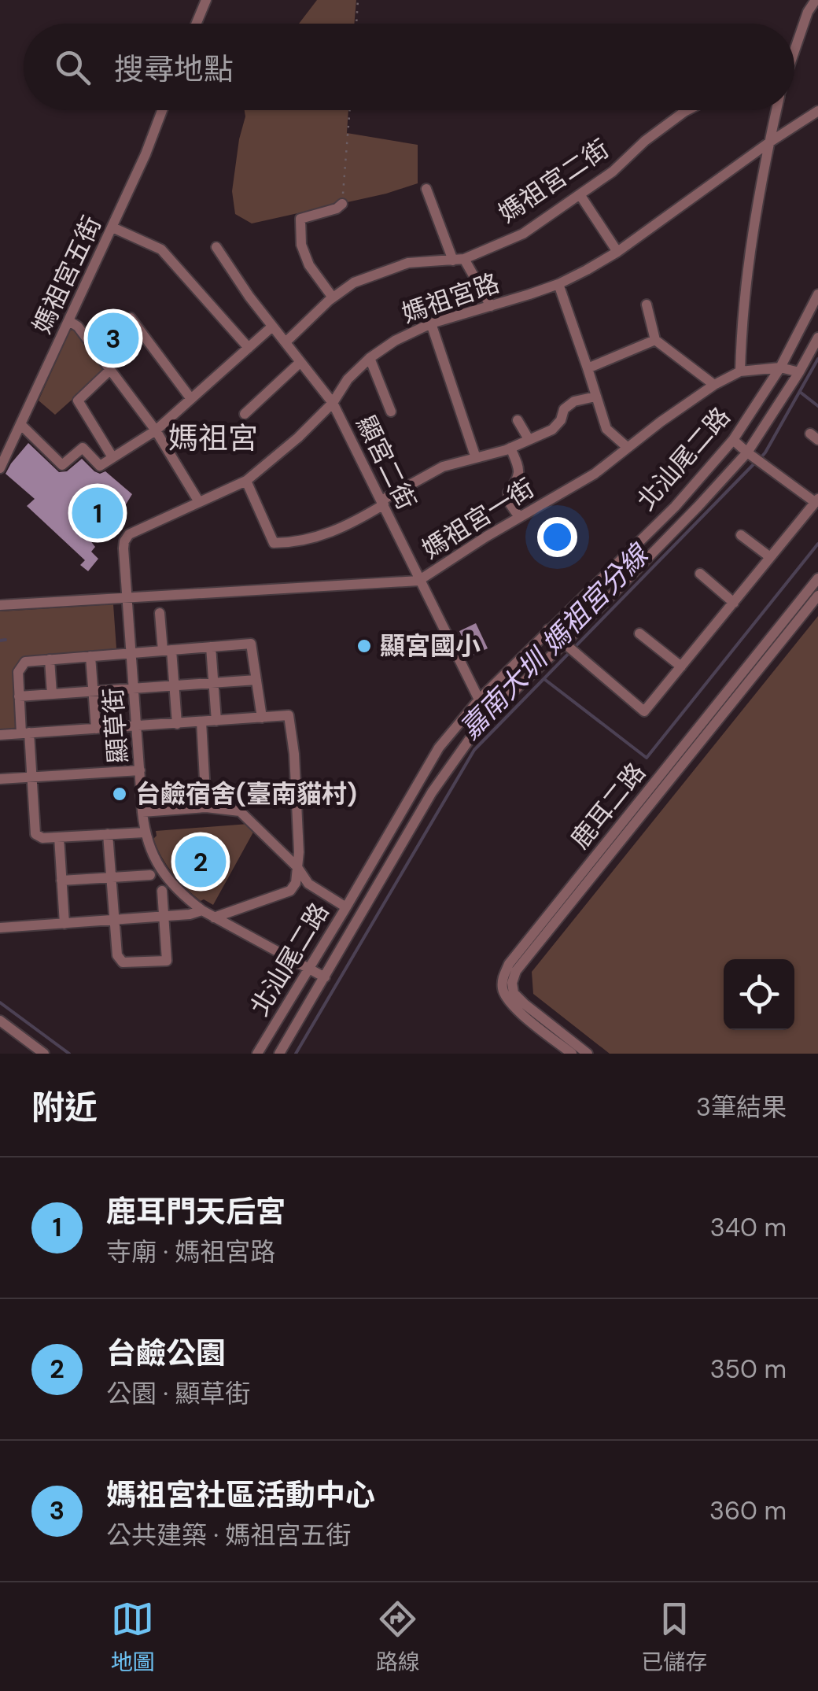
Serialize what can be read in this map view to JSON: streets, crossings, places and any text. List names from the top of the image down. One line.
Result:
{"streets":{"street":["媽祖宮二街","媽祖宮五街","媽祖宮路","北汕尾二路","顯宮二街","媽祖宮一街","顯草街","鹿耳二路"]},"crossings":[["媽祖宮二街","顯宮二街"],["媽祖宮路","顯宮二街"],["媽祖宮路","媽祖宮一街"],["媽祖宮路","顯草街"],["北汕尾二路","顯宮二街"],["北汕尾二路","媽祖宮一街"],["北汕尾二路","顯草街"],["顯宮二街","媽祖宮一街"],["媽祖宮一街","顯草街"]],"districts":["媽祖宮"],"water":["嘉南大圳 媽祖宮分線"],"places":["顯宮國小","台鹼宿舍(臺南貓村)"],"page":{"search":"搜尋地點","pins":["3","1","2"],"heading":["附近","3筆結果"],"list":[{"mark":"1","name":"鹿耳門天后宮","note":"寺廟 · 媽祖宮路","value":"340 m"},{"mark":"2","name":"台鹼公園","note":"公園 · 顯草街","value":"350 m"},{"mark":"3","name":"媽祖宮社區活動中心","note":"公共建築 · 媽祖宮五街","value":"360 m"}],"nav":["地圖","路線","已儲存"]}}
